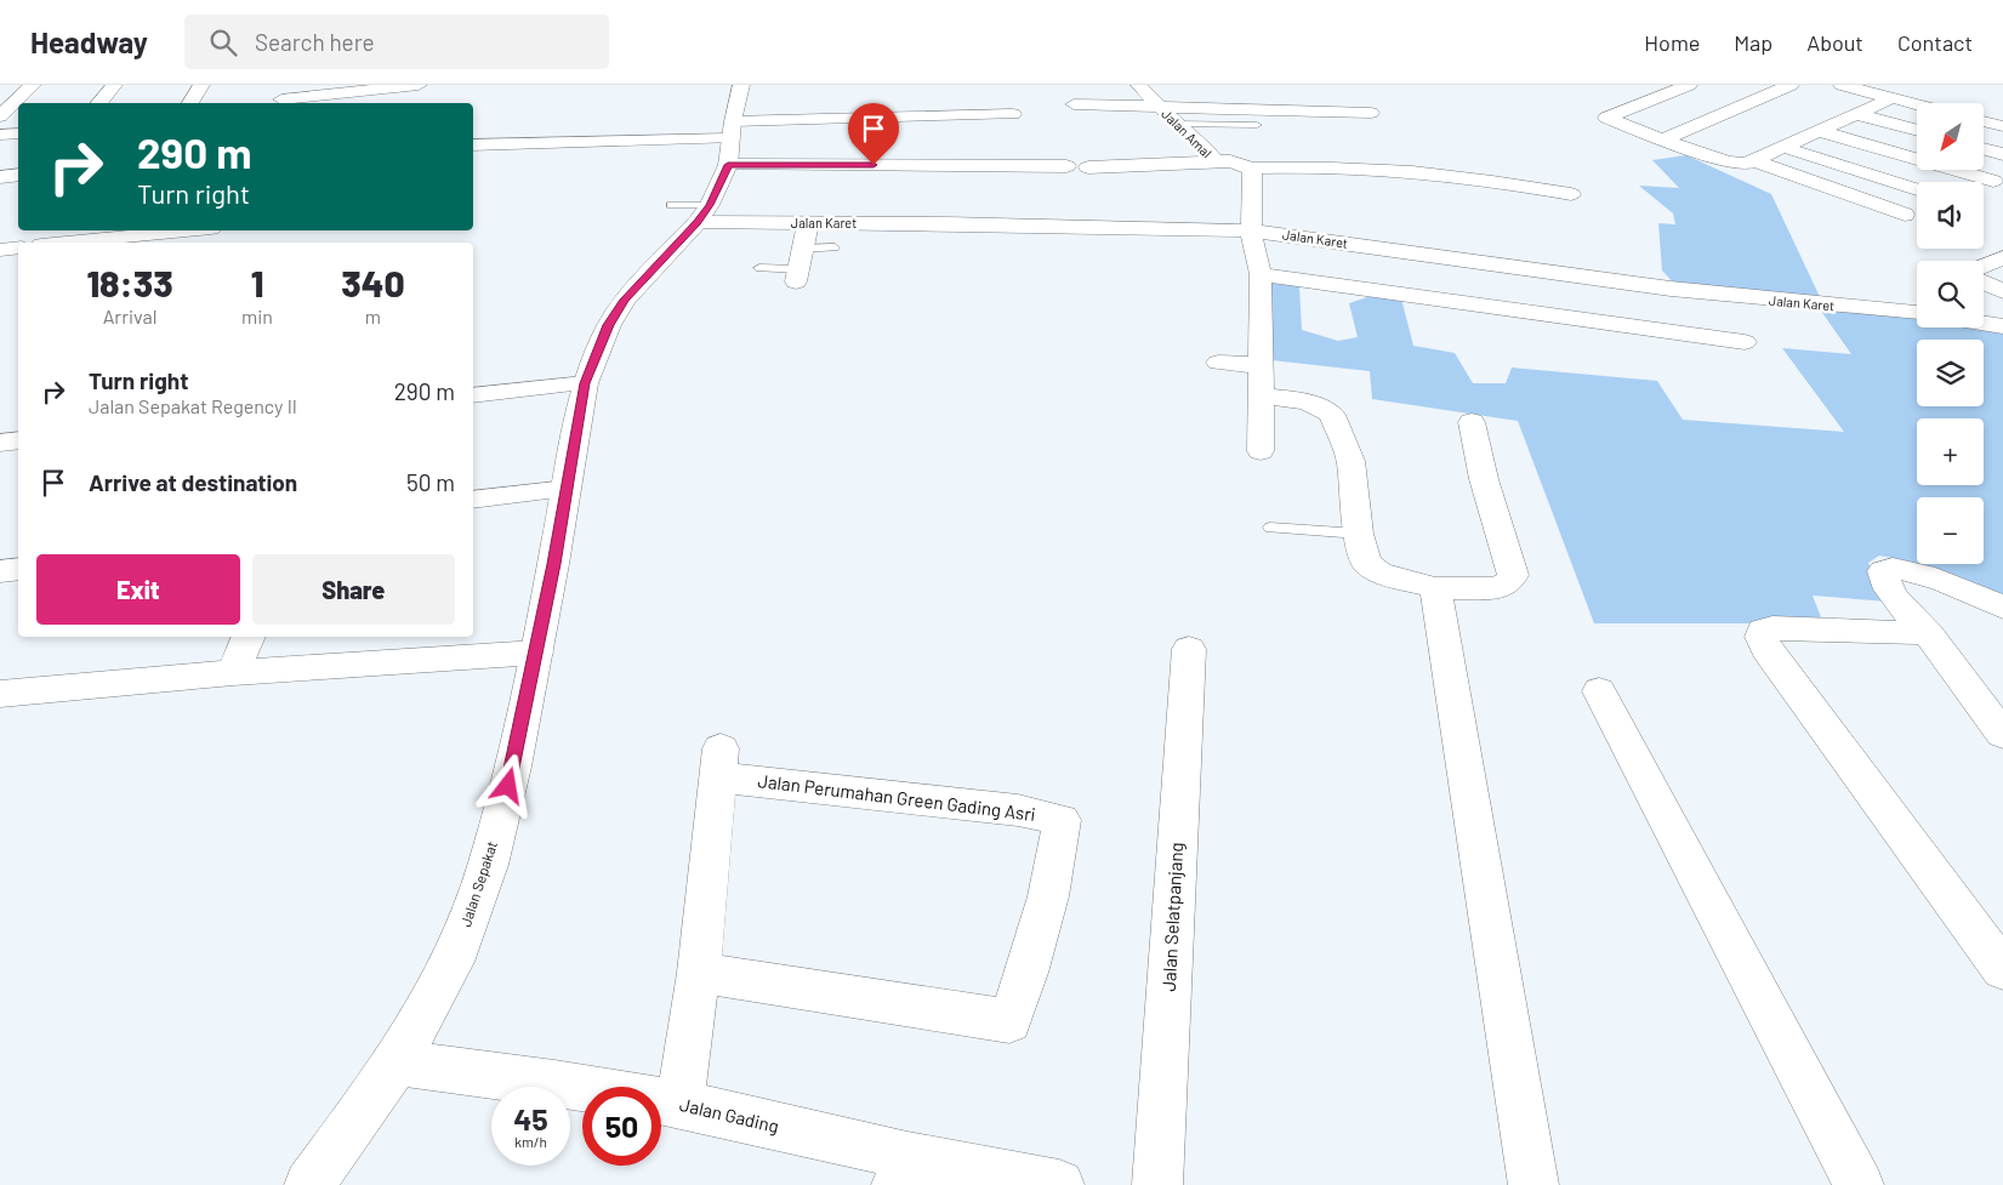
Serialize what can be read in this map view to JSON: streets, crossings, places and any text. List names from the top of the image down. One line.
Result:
{"streets":{"street":["Jalan Amal","Jalan Karet","Jalan Perumahan Green Gading Asri","Jalan Sepakat","Jalan Selatpanjang","Jalan Gading"]},"crossings":[["Jalan Karet","Jalan Sepakat"],["Jalan Sepakat","Jalan Gading"]],"north":"bottom left","page":{"header":"Headway","search":"Search here","nav":["Home","Map","About","Contact"],"map_buttons":["+","−"],"turn":["290 m","Turn right"],"eta":["18:33","Arrival","1","min","340","m"],"list":[{"name":"Turn right","note":"Jalan Sepakat Regency II","value":"290 m"},{"name":"Arrive at destination","value":"50 m"}],"buttons":["Exit","Share"],"speed":"45 km/h","limit":"50"}}
